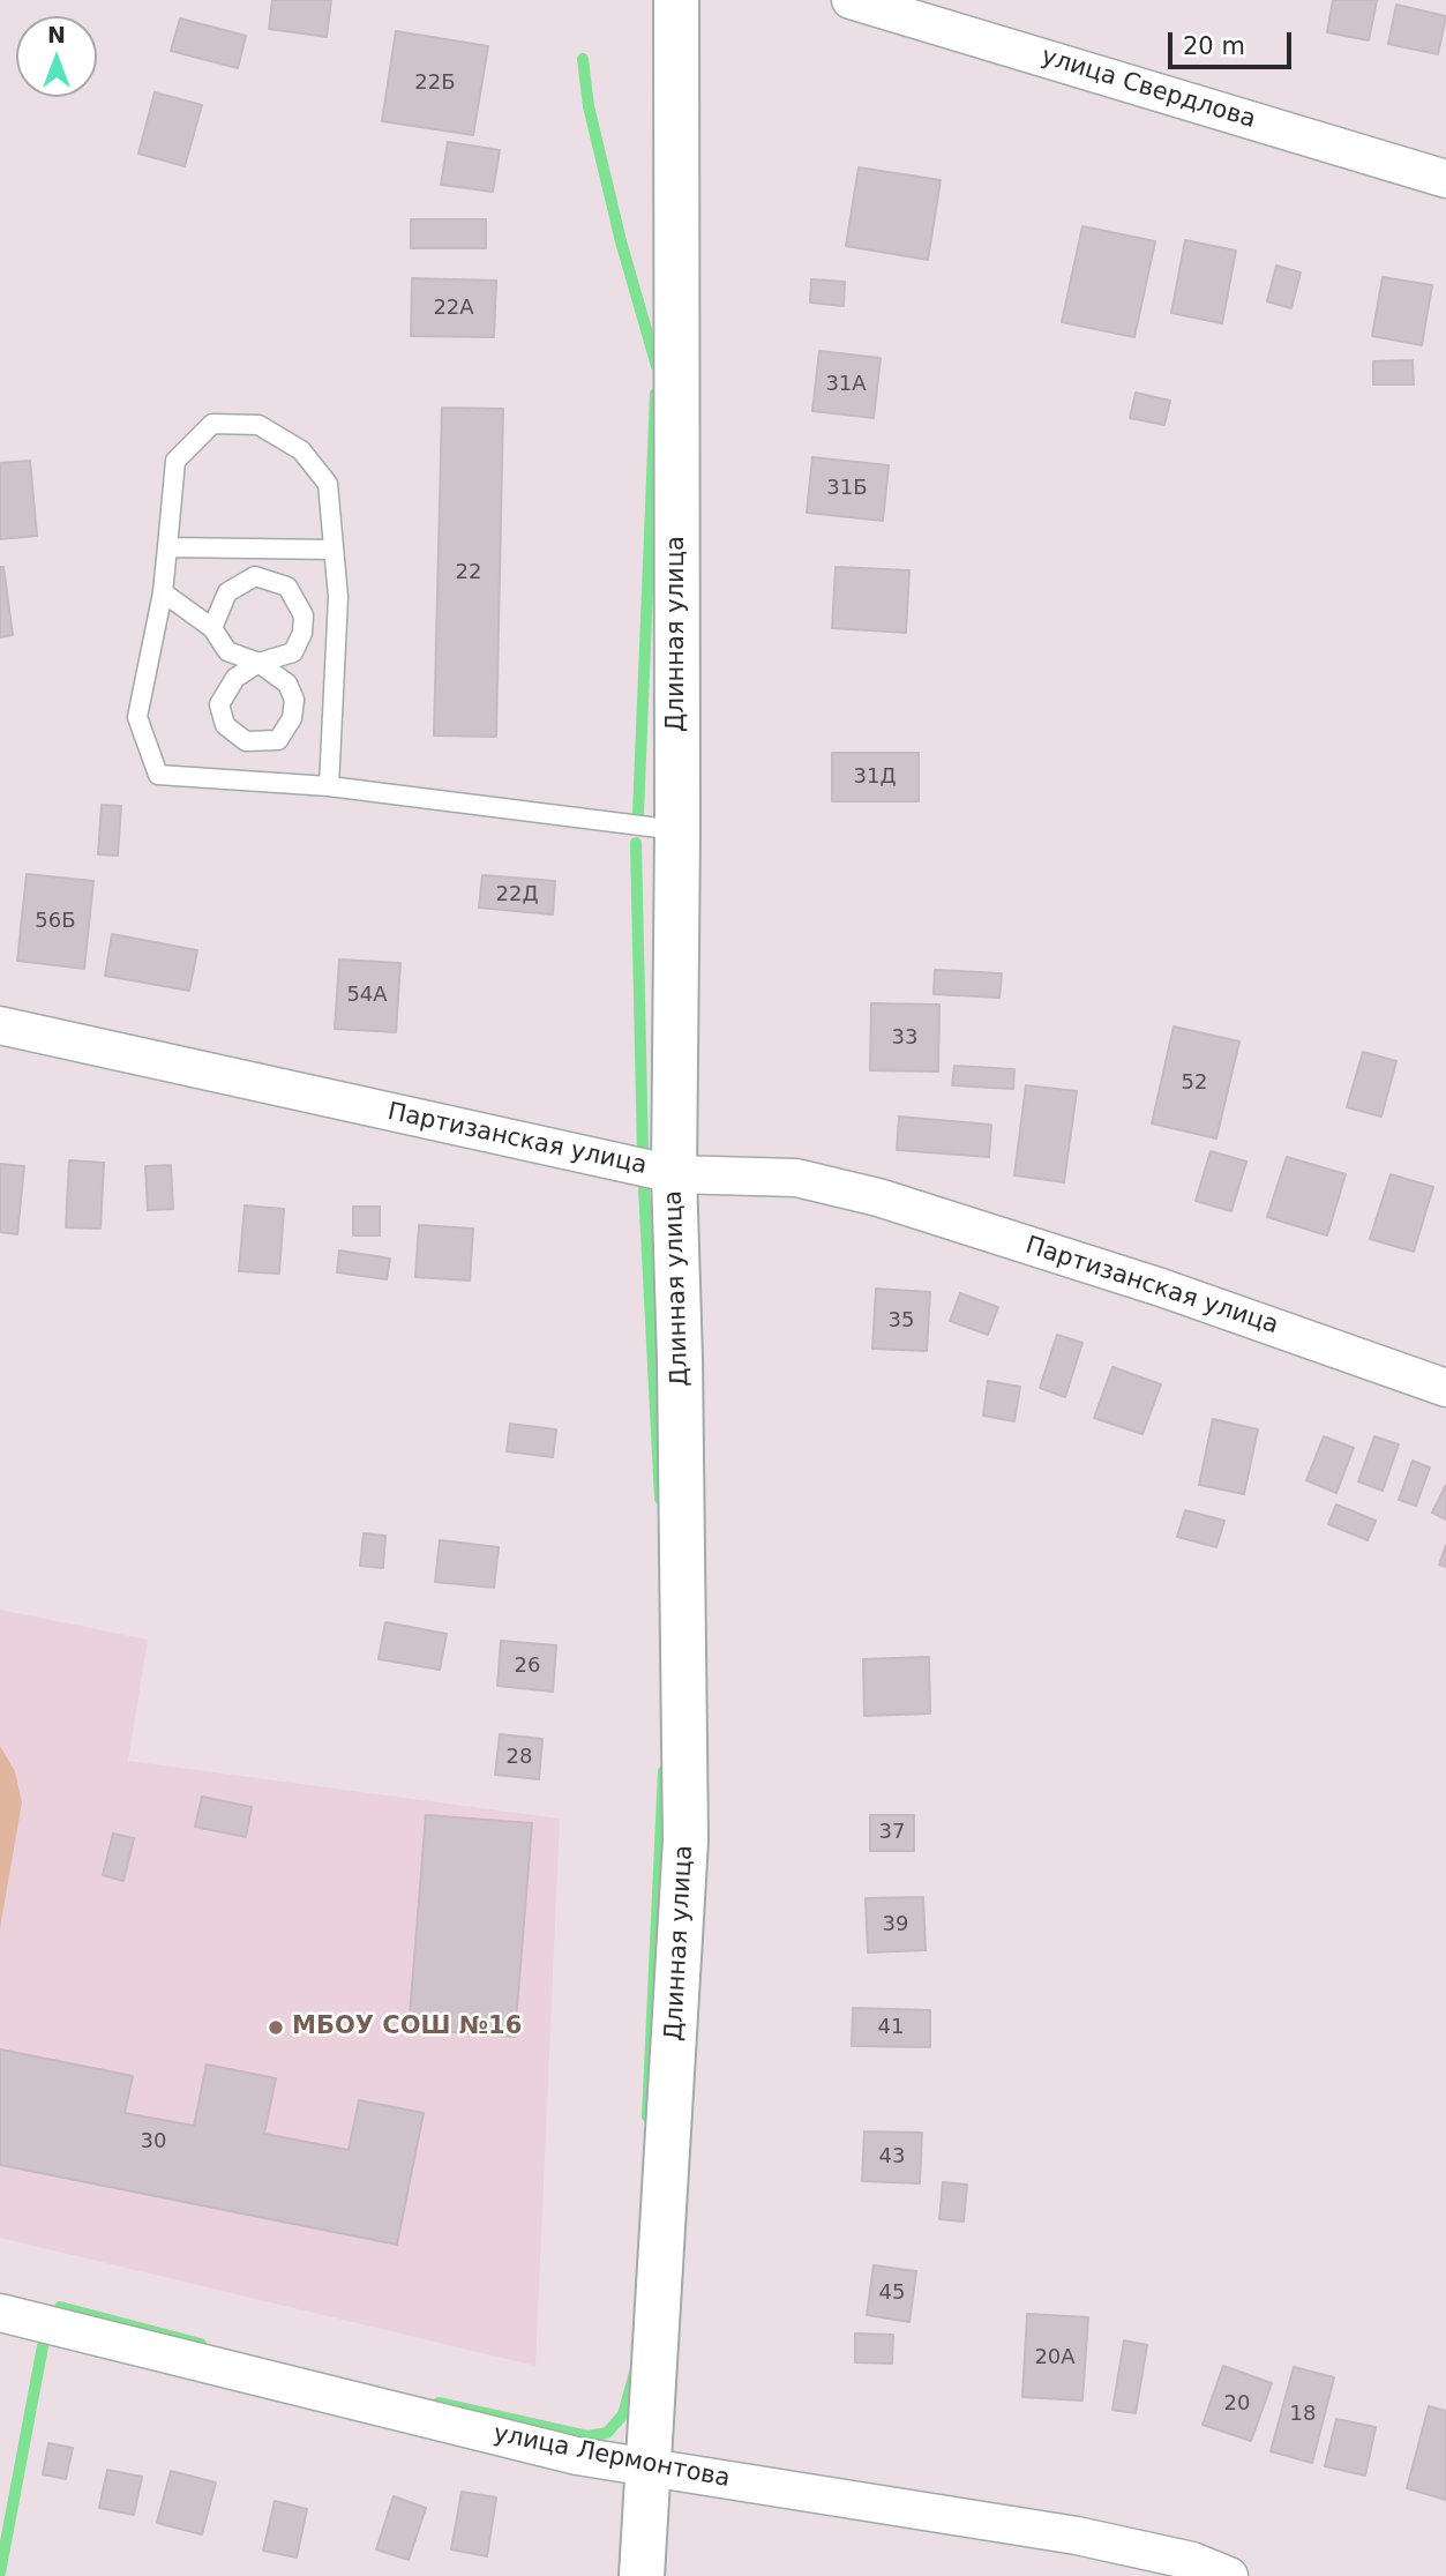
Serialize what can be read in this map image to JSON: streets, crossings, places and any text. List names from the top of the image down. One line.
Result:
{"streets":{"main road":["Длинная улица"],"street":["улица Свердлова","Партизанская улица","улица Лермонтова"]},"crossings":[["Длинная улица","Партизанская улица"],["Длинная улица","улица Лермонтова"]],"places":["МБОУ СОШ №16"],"house_numbers":["22Б","22А","31А","31Б","22","31Д","22Д","56Б","54А","33","52","35","26","28","37","39","41","30","43","45","20А","20","18"],"scale_bar":"20 m","north":"top"}
